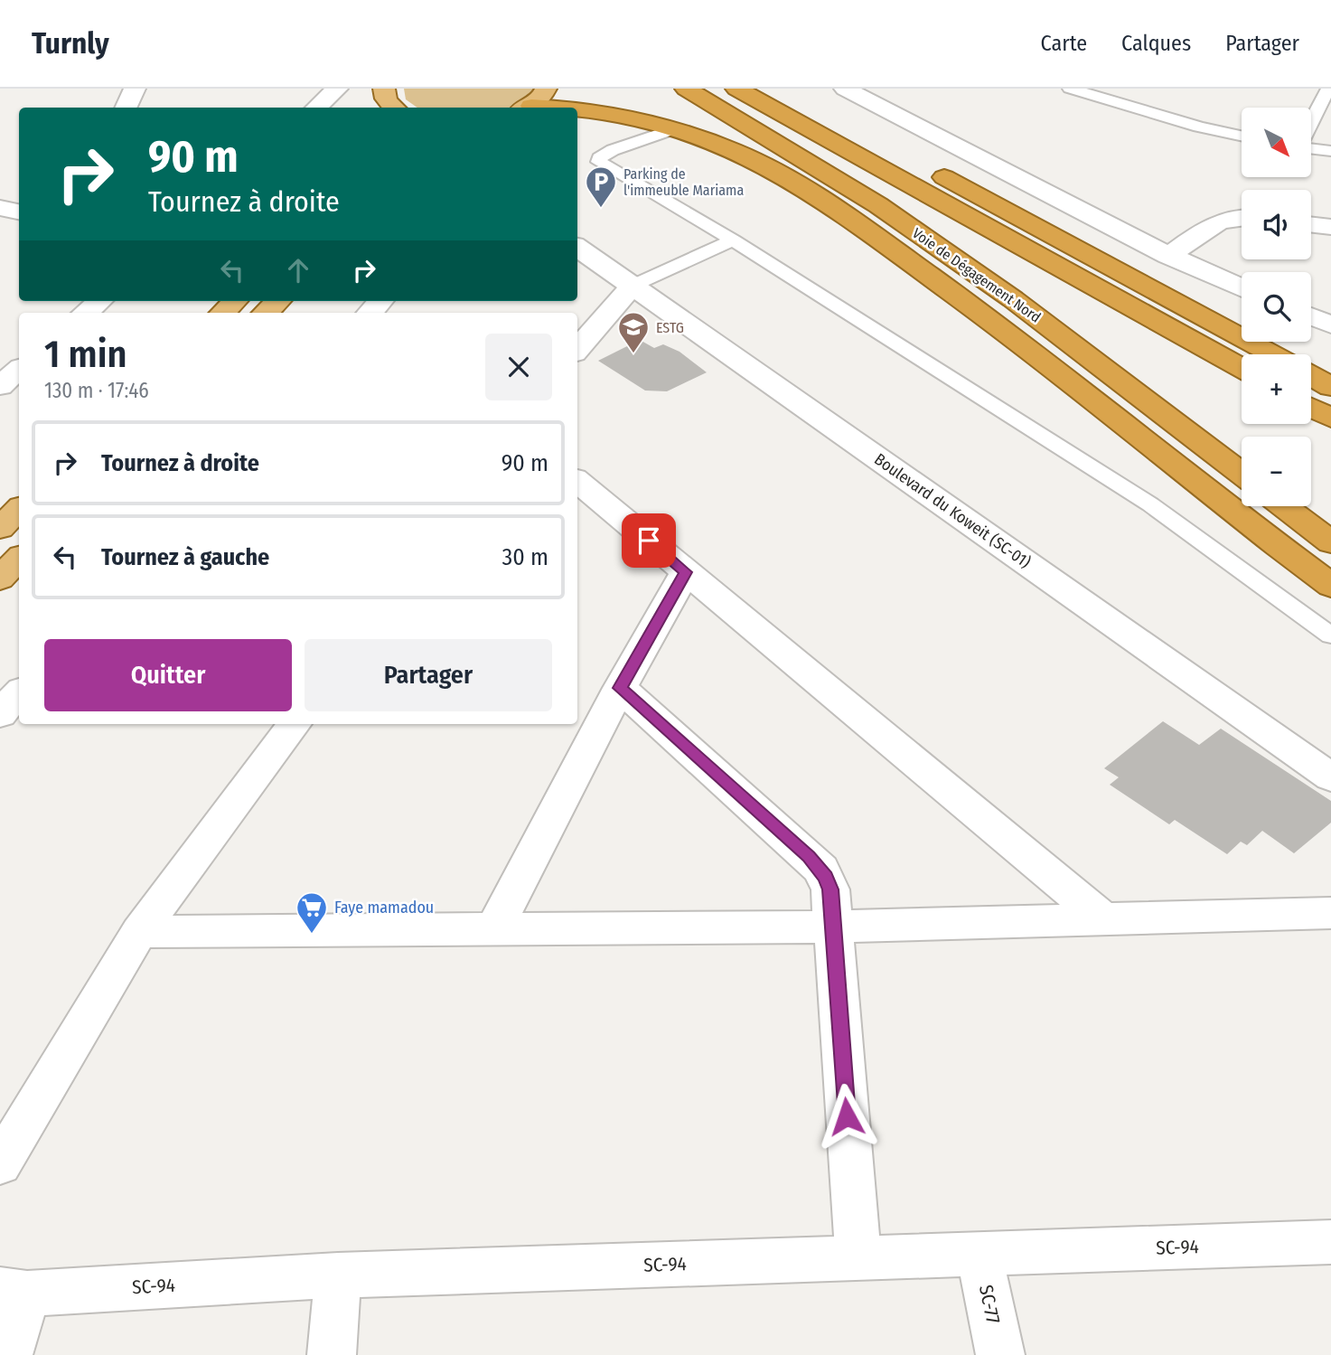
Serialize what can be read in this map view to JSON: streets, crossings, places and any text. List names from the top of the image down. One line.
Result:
{"streets":{"highway":["Voie de Dégagement Nord"],"street":["Boulevard du Koweit (SC-01)","SC-94","SC-77"]},"crossings":[["SC-94","SC-77"]],"places":{"parking":["Parking de l'immeuble Mariama"],"school or university":["ESTG"],"supermarket":["Faye mamadou"]},"north":"bottom right","page":{"header":"Turnly","nav":["Carte","Calques","Partager"],"map_buttons":["+","−"],"turn":["90 m","Tournez à droite"],"heading":["1 min","130 m · 17:46"],"list":[{"name":"Tournez à droite","value":"90 m"},{"name":"Tournez à gauche","value":"30 m"}],"buttons":["Quitter","Partager"]}}
